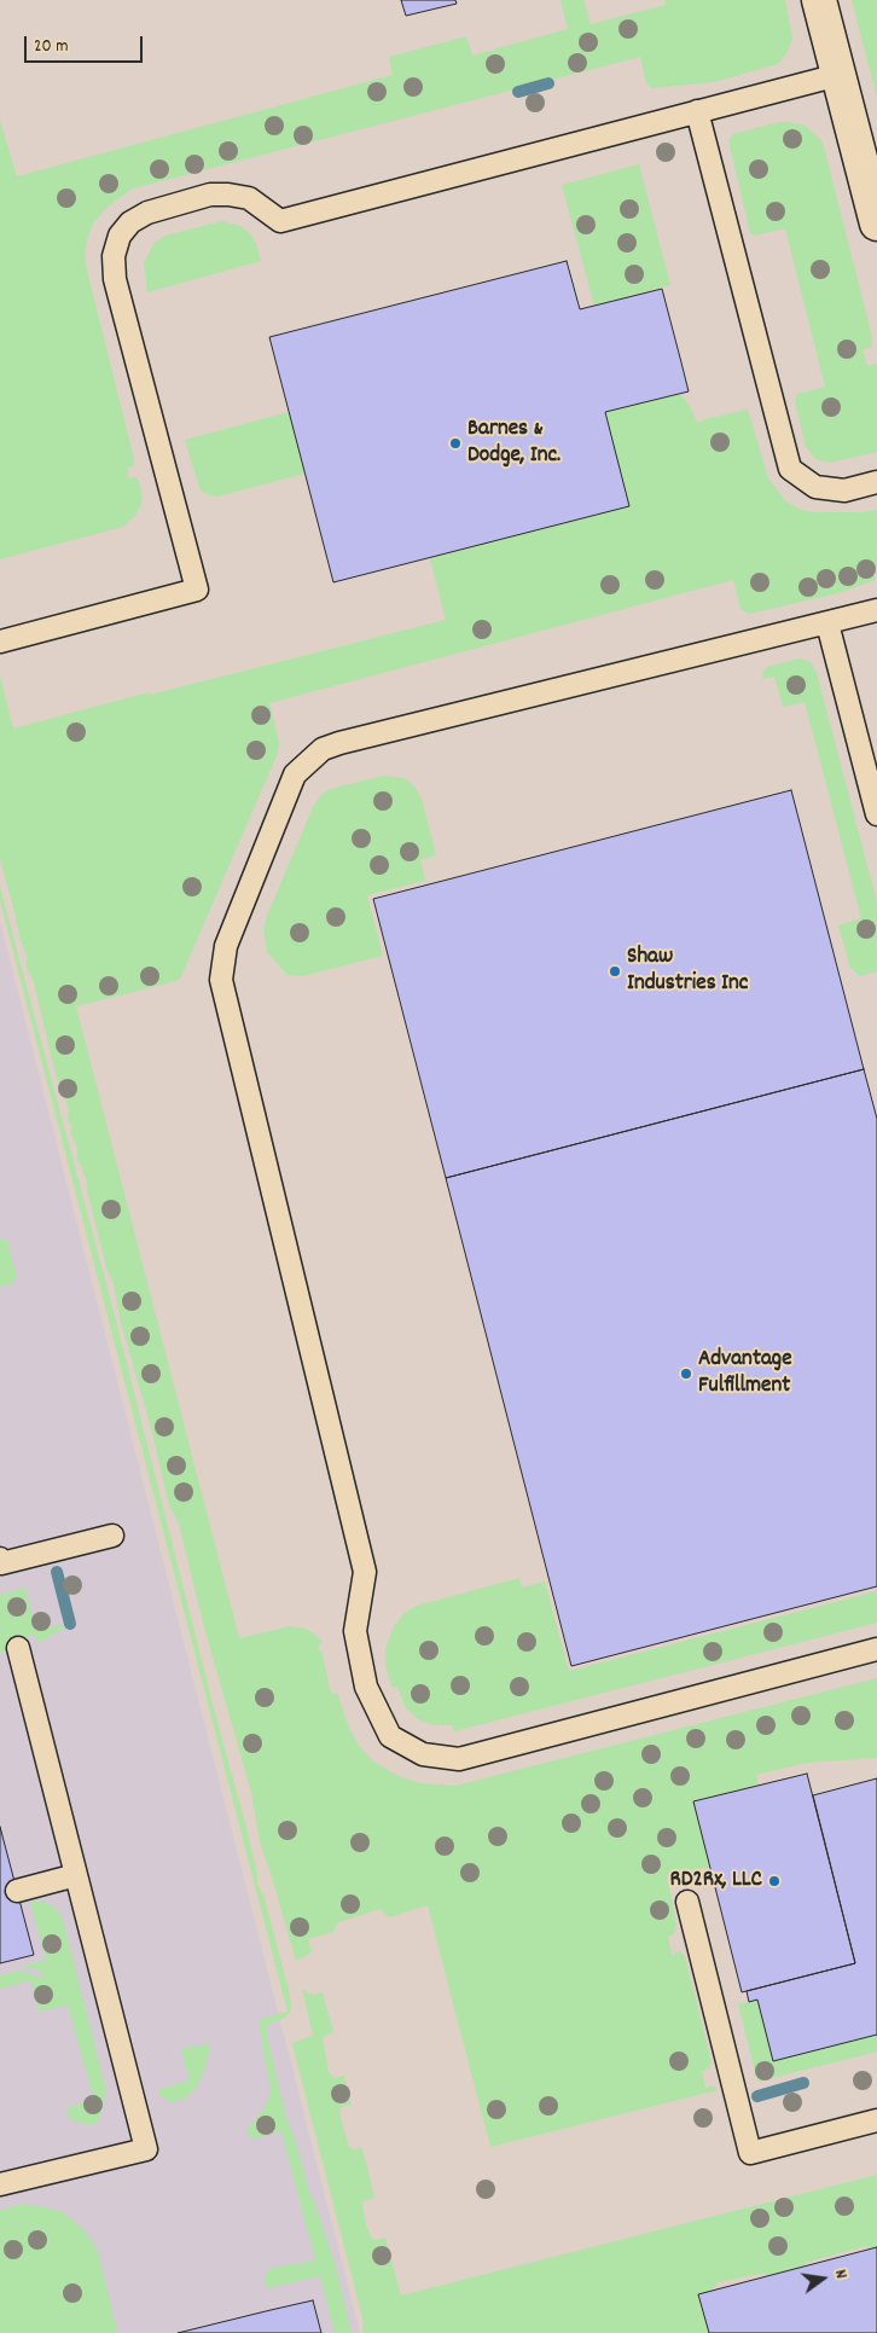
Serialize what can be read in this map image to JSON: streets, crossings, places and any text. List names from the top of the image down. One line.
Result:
{"places":["Barnes & Dodge, Inc.","Shaw Industries Inc","Advantage Fulfillment","RD2Rx, LLC"],"scale_bar":"20 m","north":"right"}
